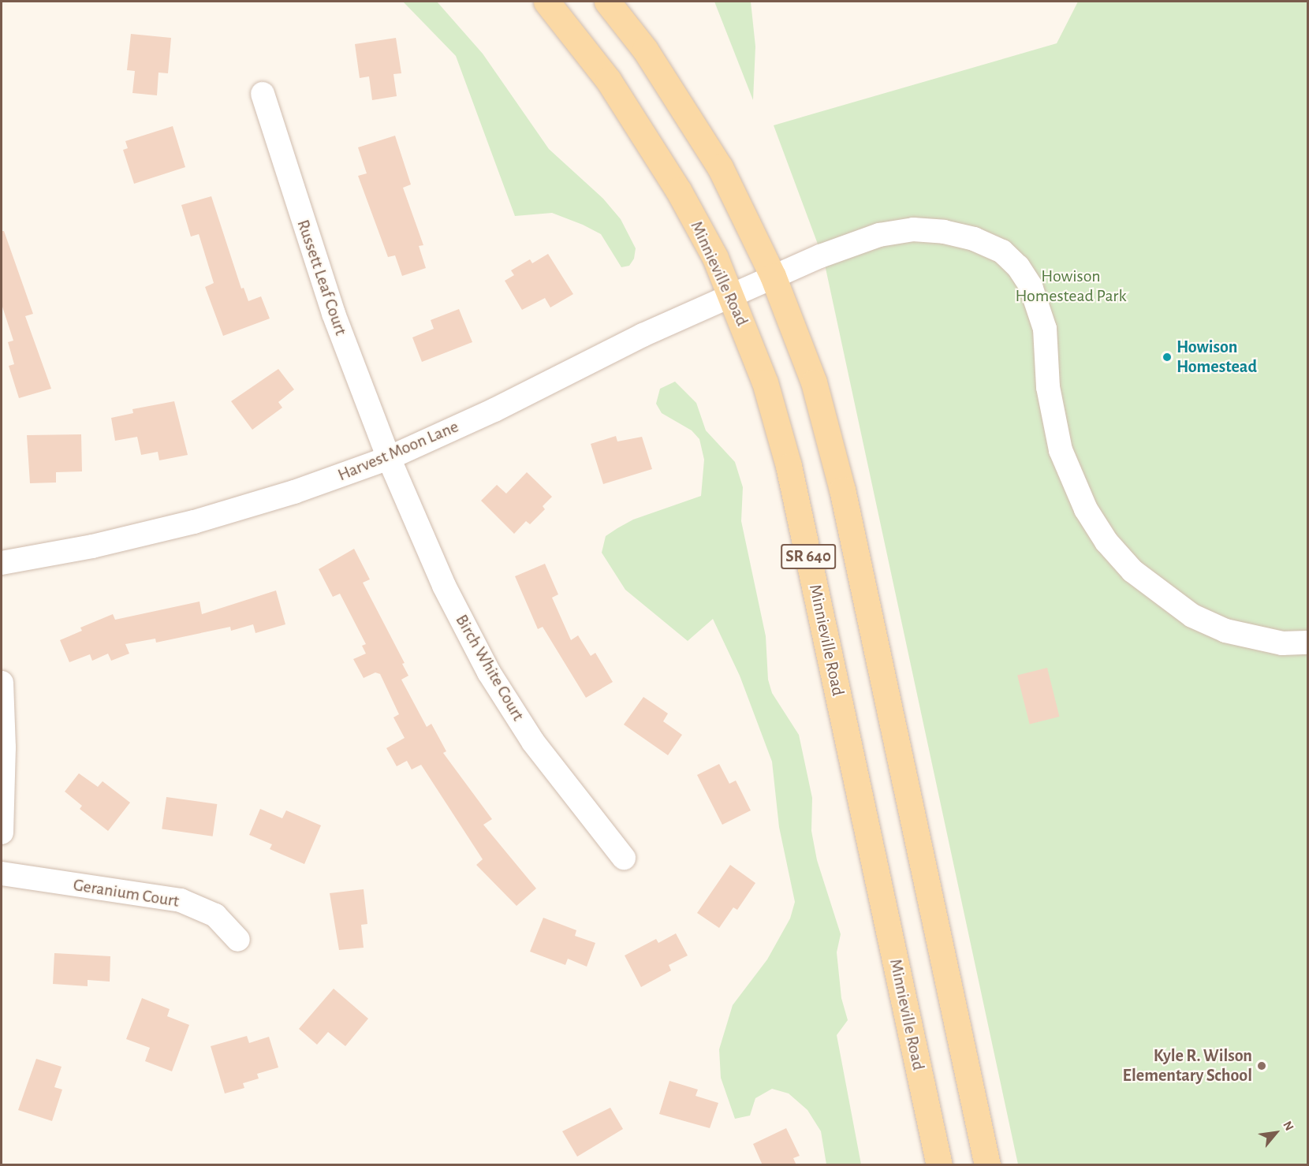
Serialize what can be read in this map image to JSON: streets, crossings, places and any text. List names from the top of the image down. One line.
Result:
{"streets":{"main road":["Minnieville Road","SR 640"],"street":["Russett Leaf Court","Harvest Moon Lane","Birch White Court","Geranium Court"]},"crossings":[["Minnieville Road","Harvest Moon Lane"],["Russett Leaf Court","Harvest Moon Lane"],["Russett Leaf Court","Birch White Court"],["Harvest Moon Lane","SR 640"],["Harvest Moon Lane","Birch White Court"]],"parks":["Howison Homestead Park"],"places":["Howison Homestead","Kyle R. Wilson Elementary School"],"north":"top right"}
